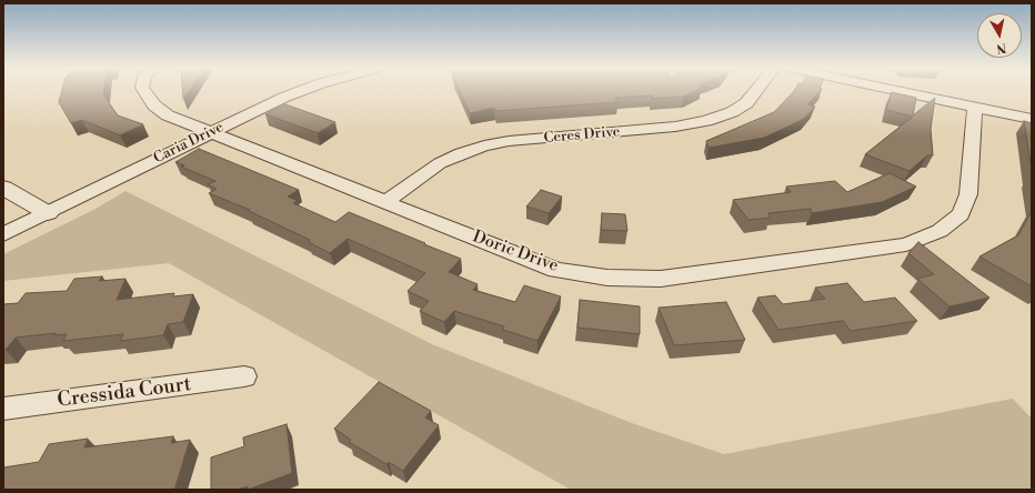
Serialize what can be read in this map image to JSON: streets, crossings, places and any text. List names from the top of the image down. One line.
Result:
{"streets":{"street":["Ceres Drive","Caria Drive","Doric Drive","Cressida Court"]},"crossings":[["Ceres Drive","Doric Drive"],["Caria Drive","Doric Drive"]],"north":"bottom"}
